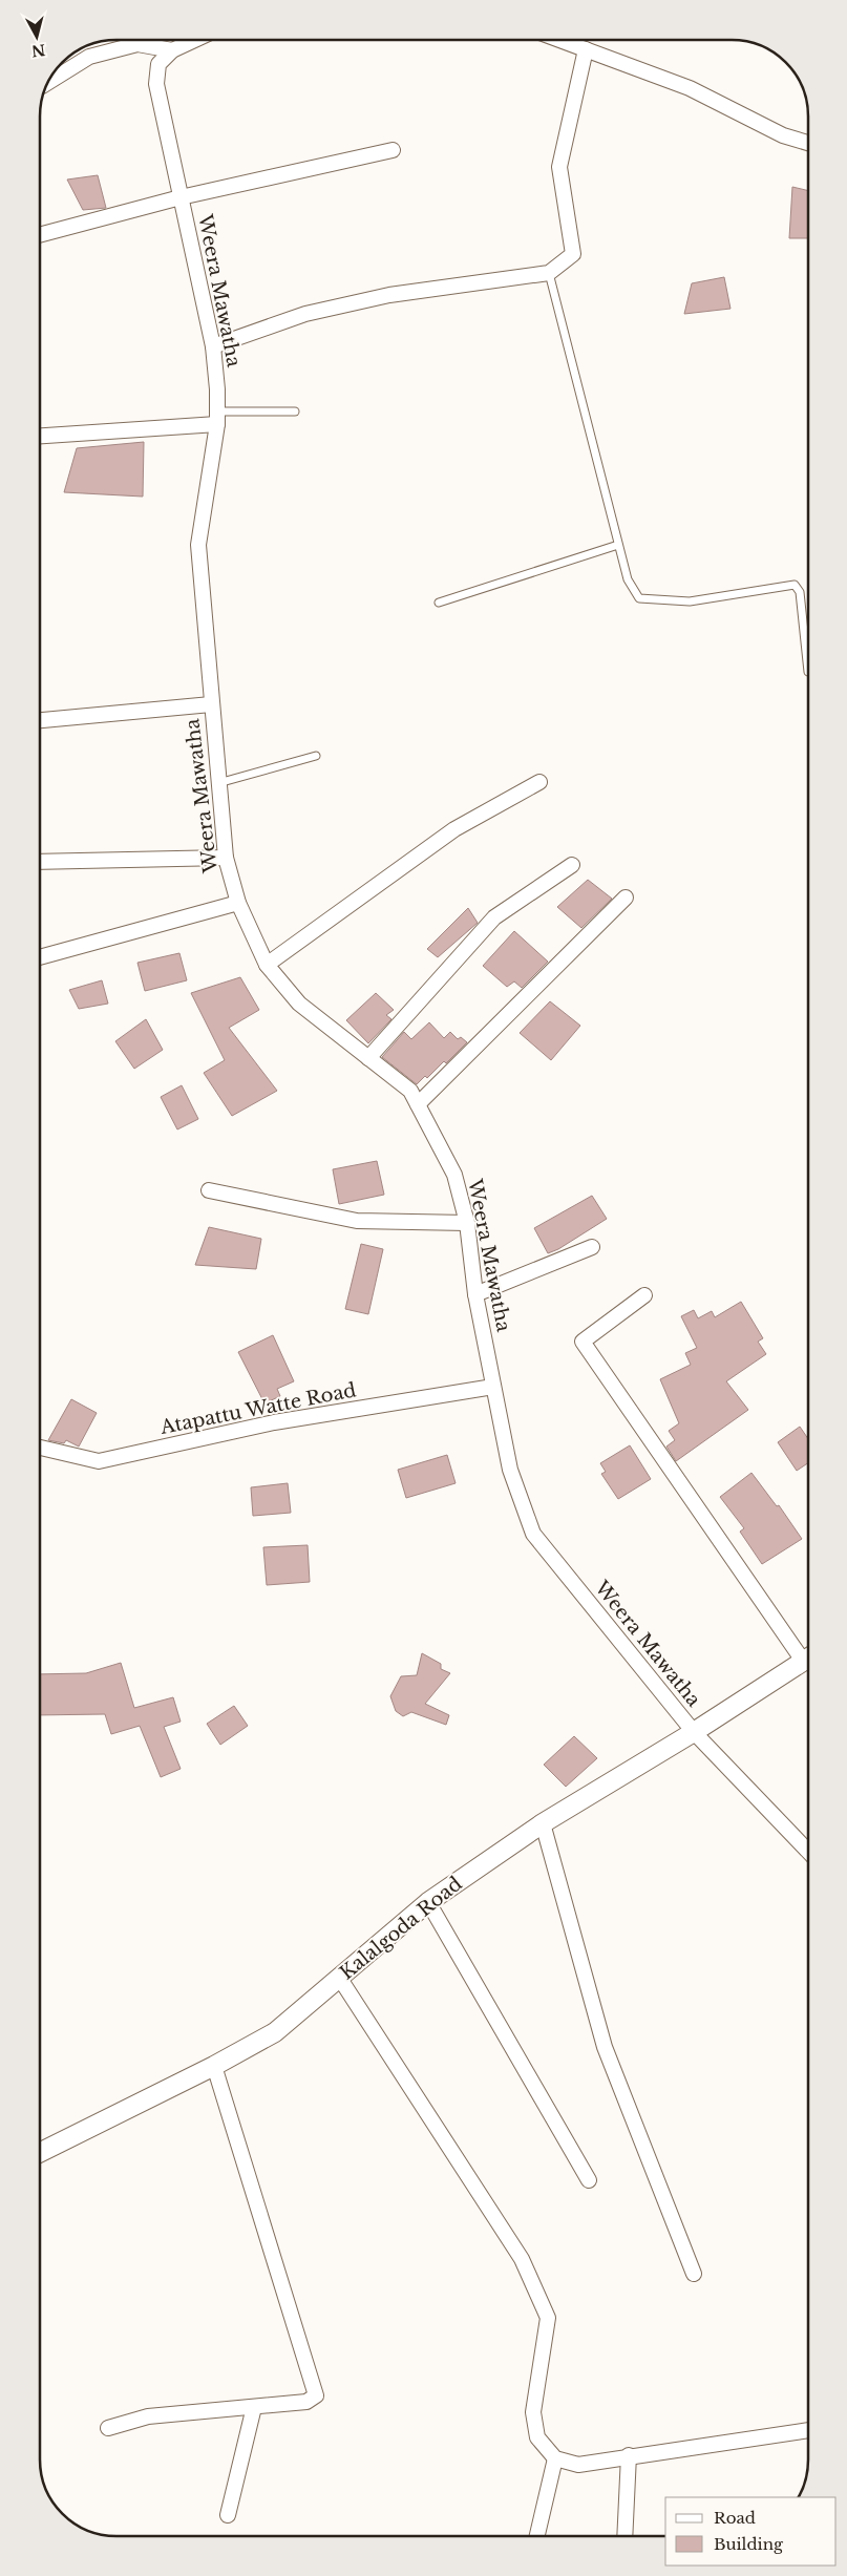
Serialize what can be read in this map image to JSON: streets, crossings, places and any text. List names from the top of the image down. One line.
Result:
{"streets":{"street":["Weera Mawatha","Atapattu Watte Road","Kalalgoda Road"]},"crossings":[["Weera Mawatha","Atapattu Watte Road"],["Weera Mawatha","Kalalgoda Road"]],"legend":["Road","Building"],"north":"bottom"}
